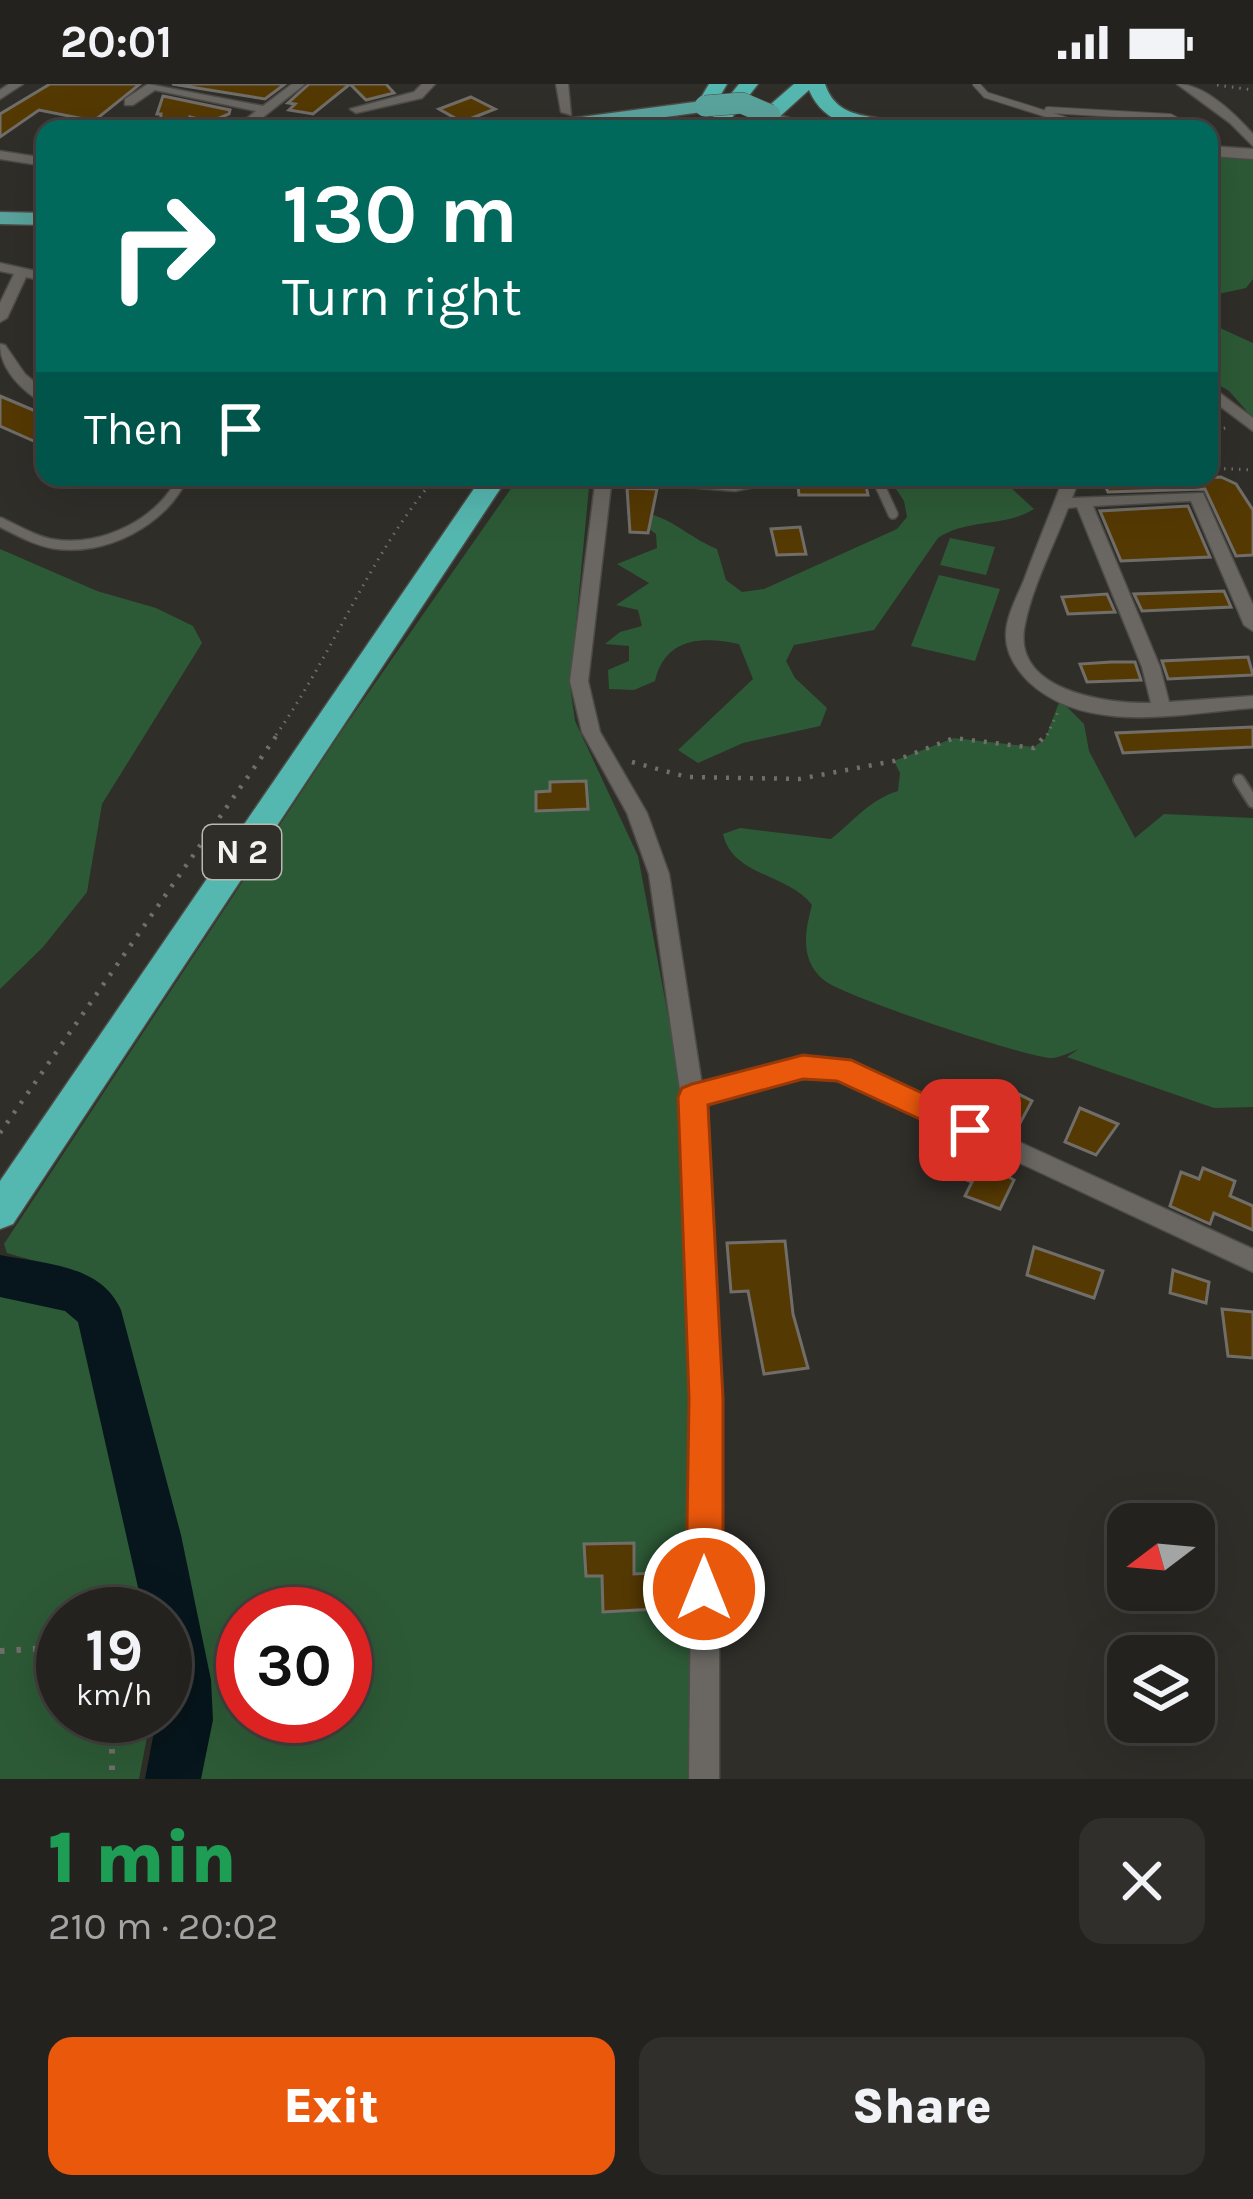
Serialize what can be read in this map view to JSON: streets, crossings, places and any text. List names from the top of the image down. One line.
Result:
{"streets":{"highway":["N 2"]},"north":"left","page":{"status":"20:01","turn":["130 m","Turn right"],"then":"Then","speed":"19 km/h","limit":"30","heading":["1 min","210 m · 20:02"],"buttons":["Exit","Share"]}}
